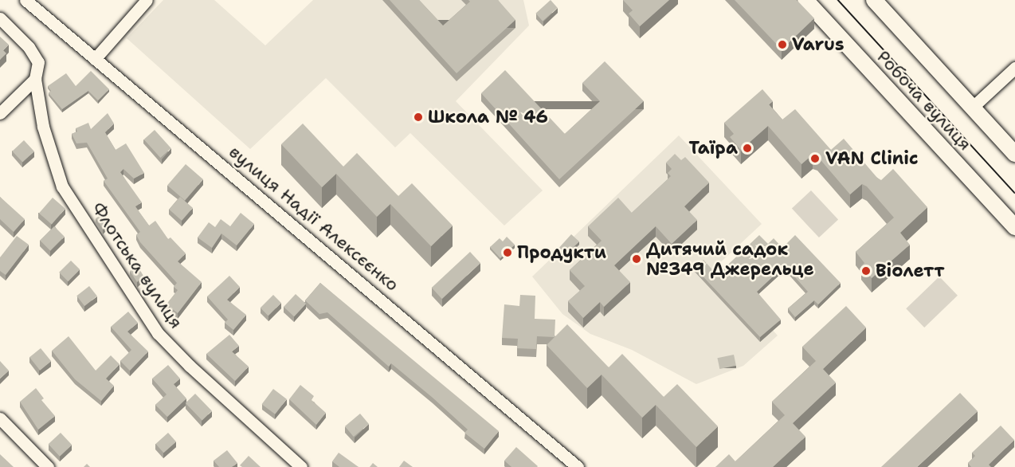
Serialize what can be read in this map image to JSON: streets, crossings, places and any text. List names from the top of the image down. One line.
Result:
{"streets":{"main road":["Робоча вулиця"],"street":["вулиця Надії Алексєєнко","Флотська вулиця"]},"places":["Varus","Школа № 46","Таїра","VAN Clinic","Продукти","Дитячий садок №349 Джерельце","Віолетт"]}
